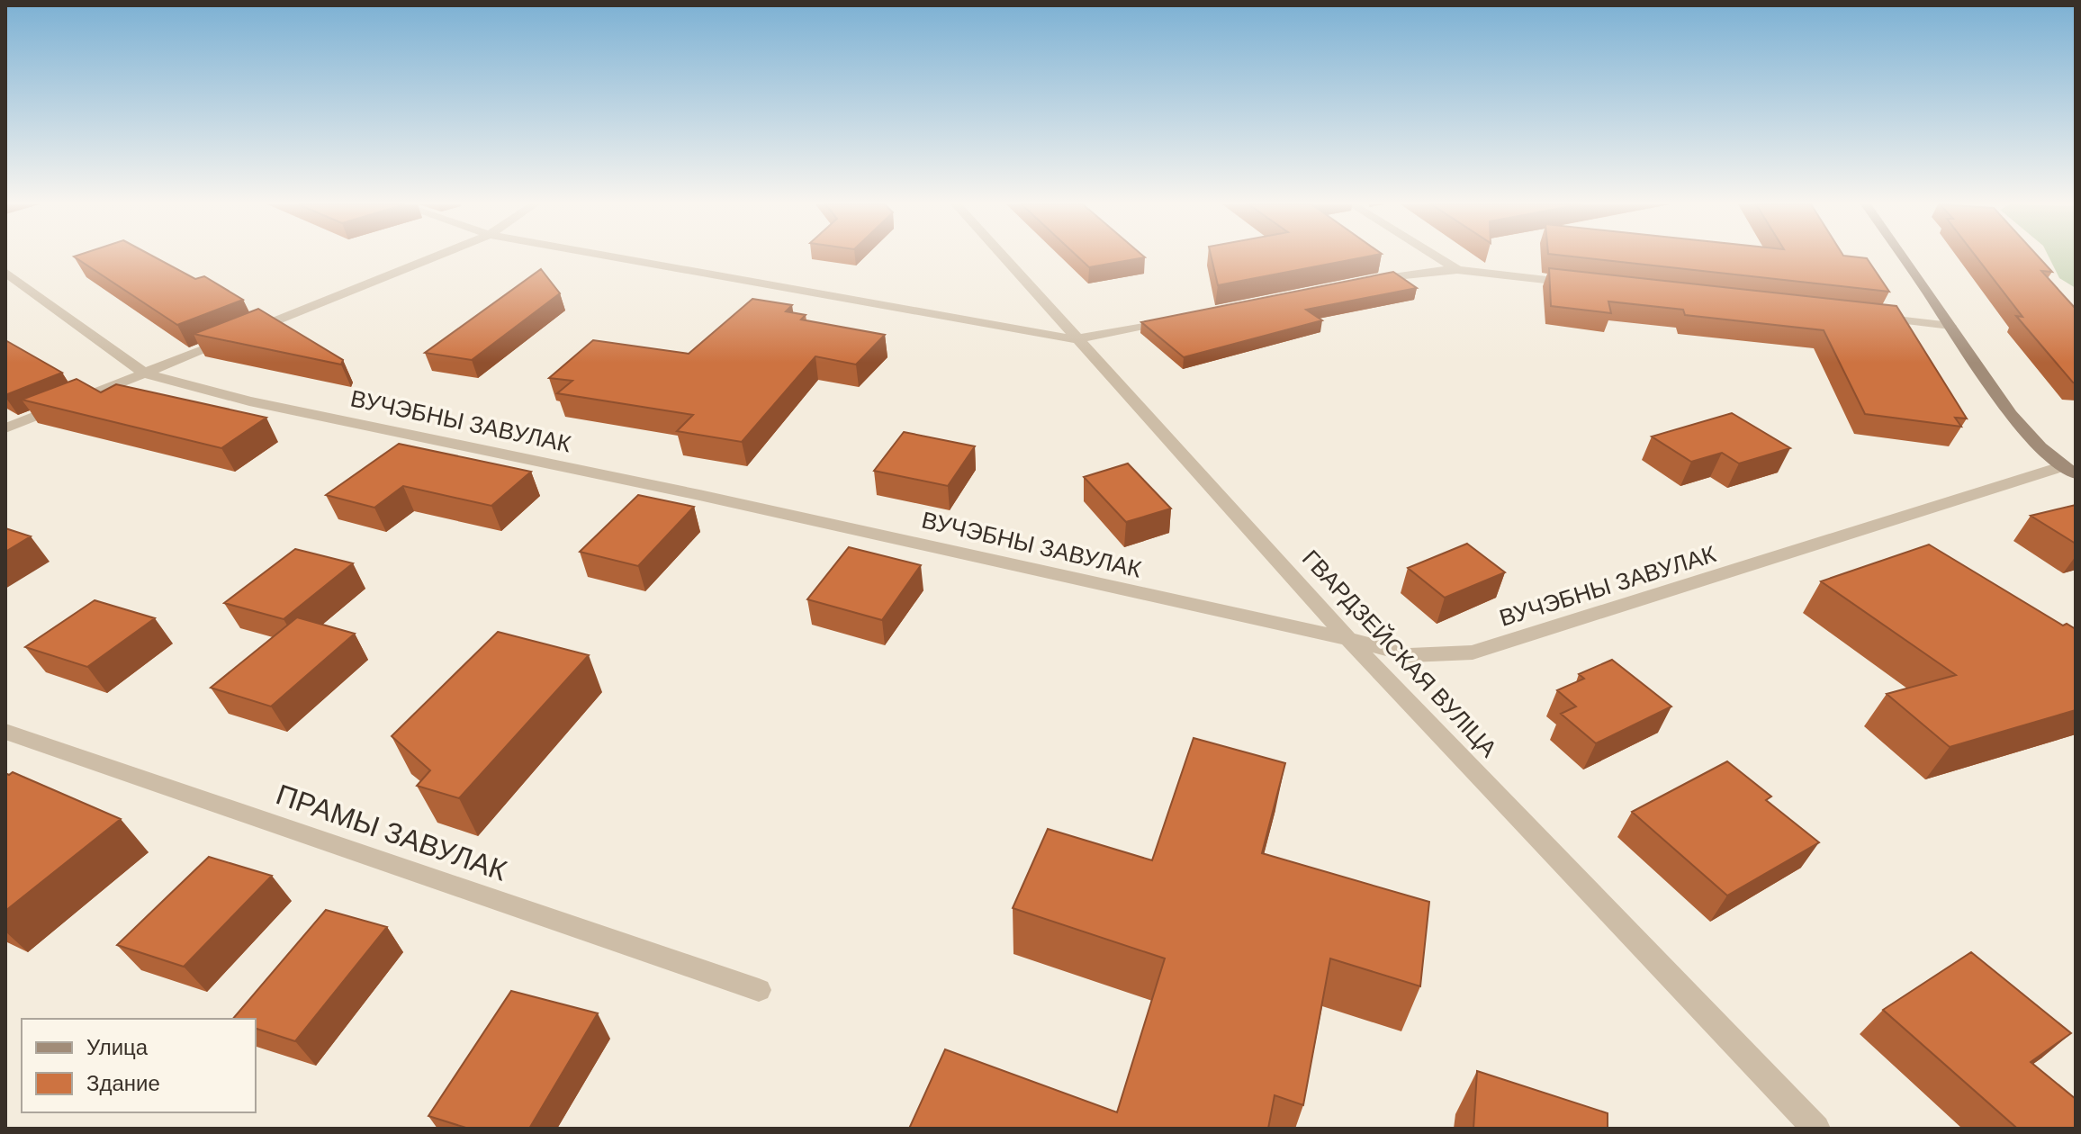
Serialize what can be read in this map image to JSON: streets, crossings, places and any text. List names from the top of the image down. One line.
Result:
{"streets":{"street":["ВУЧЭБНЫ ЗАВУЛАК","ГВАРДЗЕЙСКАЯ ВУЛІЦА","ПРАМЫ ЗАВУЛАК"]},"crossings":[["ВУЧЭБНЫ ЗАВУЛАК","ГВАРДЗЕЙСКАЯ ВУЛІЦА"]],"legend":["Улица","Здание"]}
